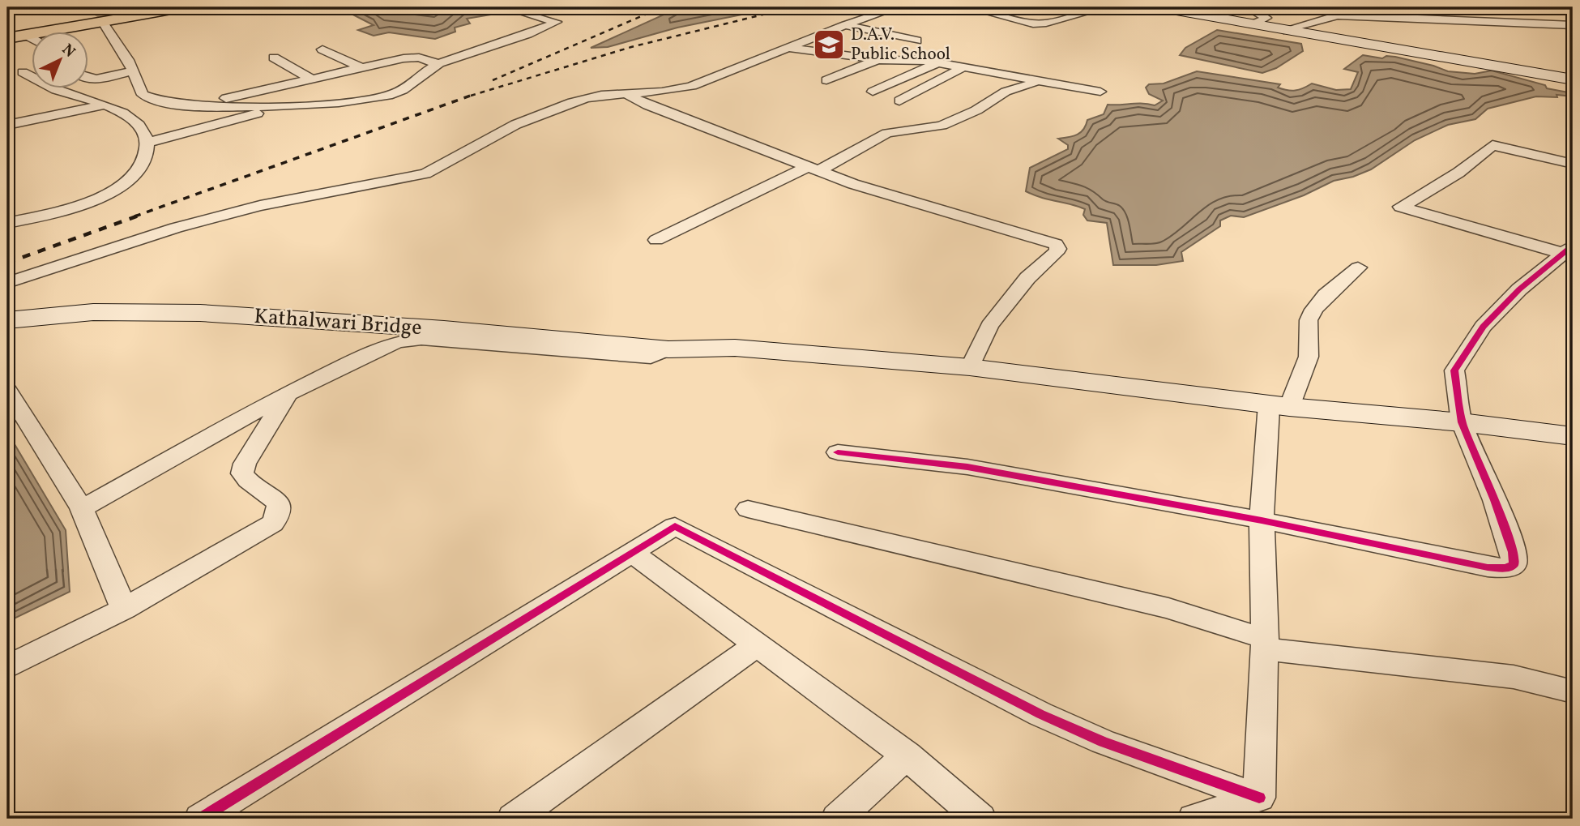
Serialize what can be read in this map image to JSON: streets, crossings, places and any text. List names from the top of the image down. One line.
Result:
{"streets":{"main road":["Kathalwari Bridge"]},"places":{"school or university":["D.A.V. Public School"]},"north":"top right"}
